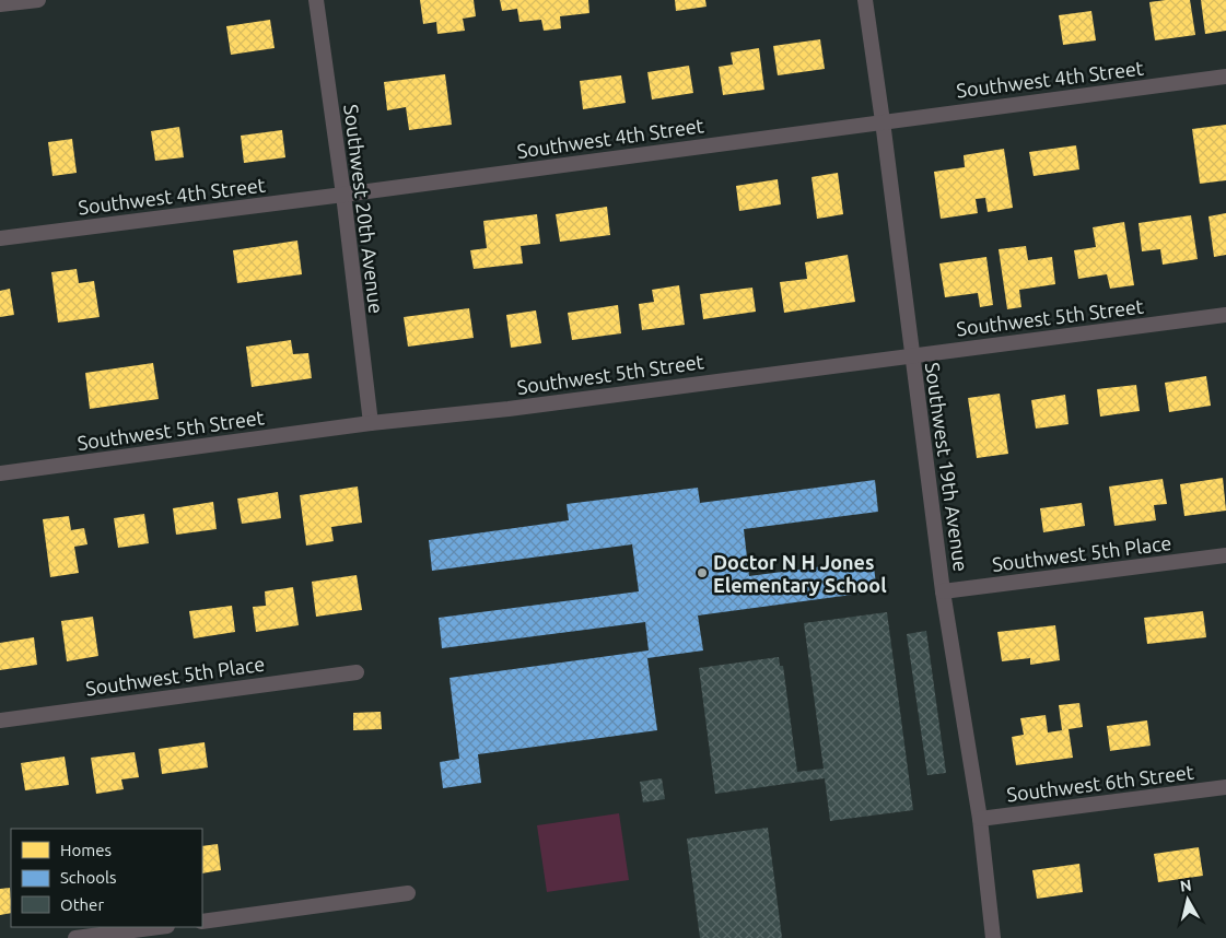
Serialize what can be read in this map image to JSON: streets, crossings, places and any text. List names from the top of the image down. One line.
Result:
{"streets":{"street":["Southwest 4th Street","Southwest 20th Avenue","Southwest 5th Street","Southwest 19th Avenue","Southwest 5th Place","Southwest 6th Street"]},"crossings":[["Southwest 4th Street","Southwest 20th Avenue"],["Southwest 4th Street","Southwest 19th Avenue"],["Southwest 20th Avenue","Southwest 5th Street"],["Southwest 5th Street","Southwest 19th Avenue"],["Southwest 19th Avenue","Southwest 5th Place"],["Southwest 19th Avenue","Southwest 6th Street"]],"places":["Doctor N H Jones Elementary School"],"legend":["Homes","Schools","Other"],"north":"top"}
